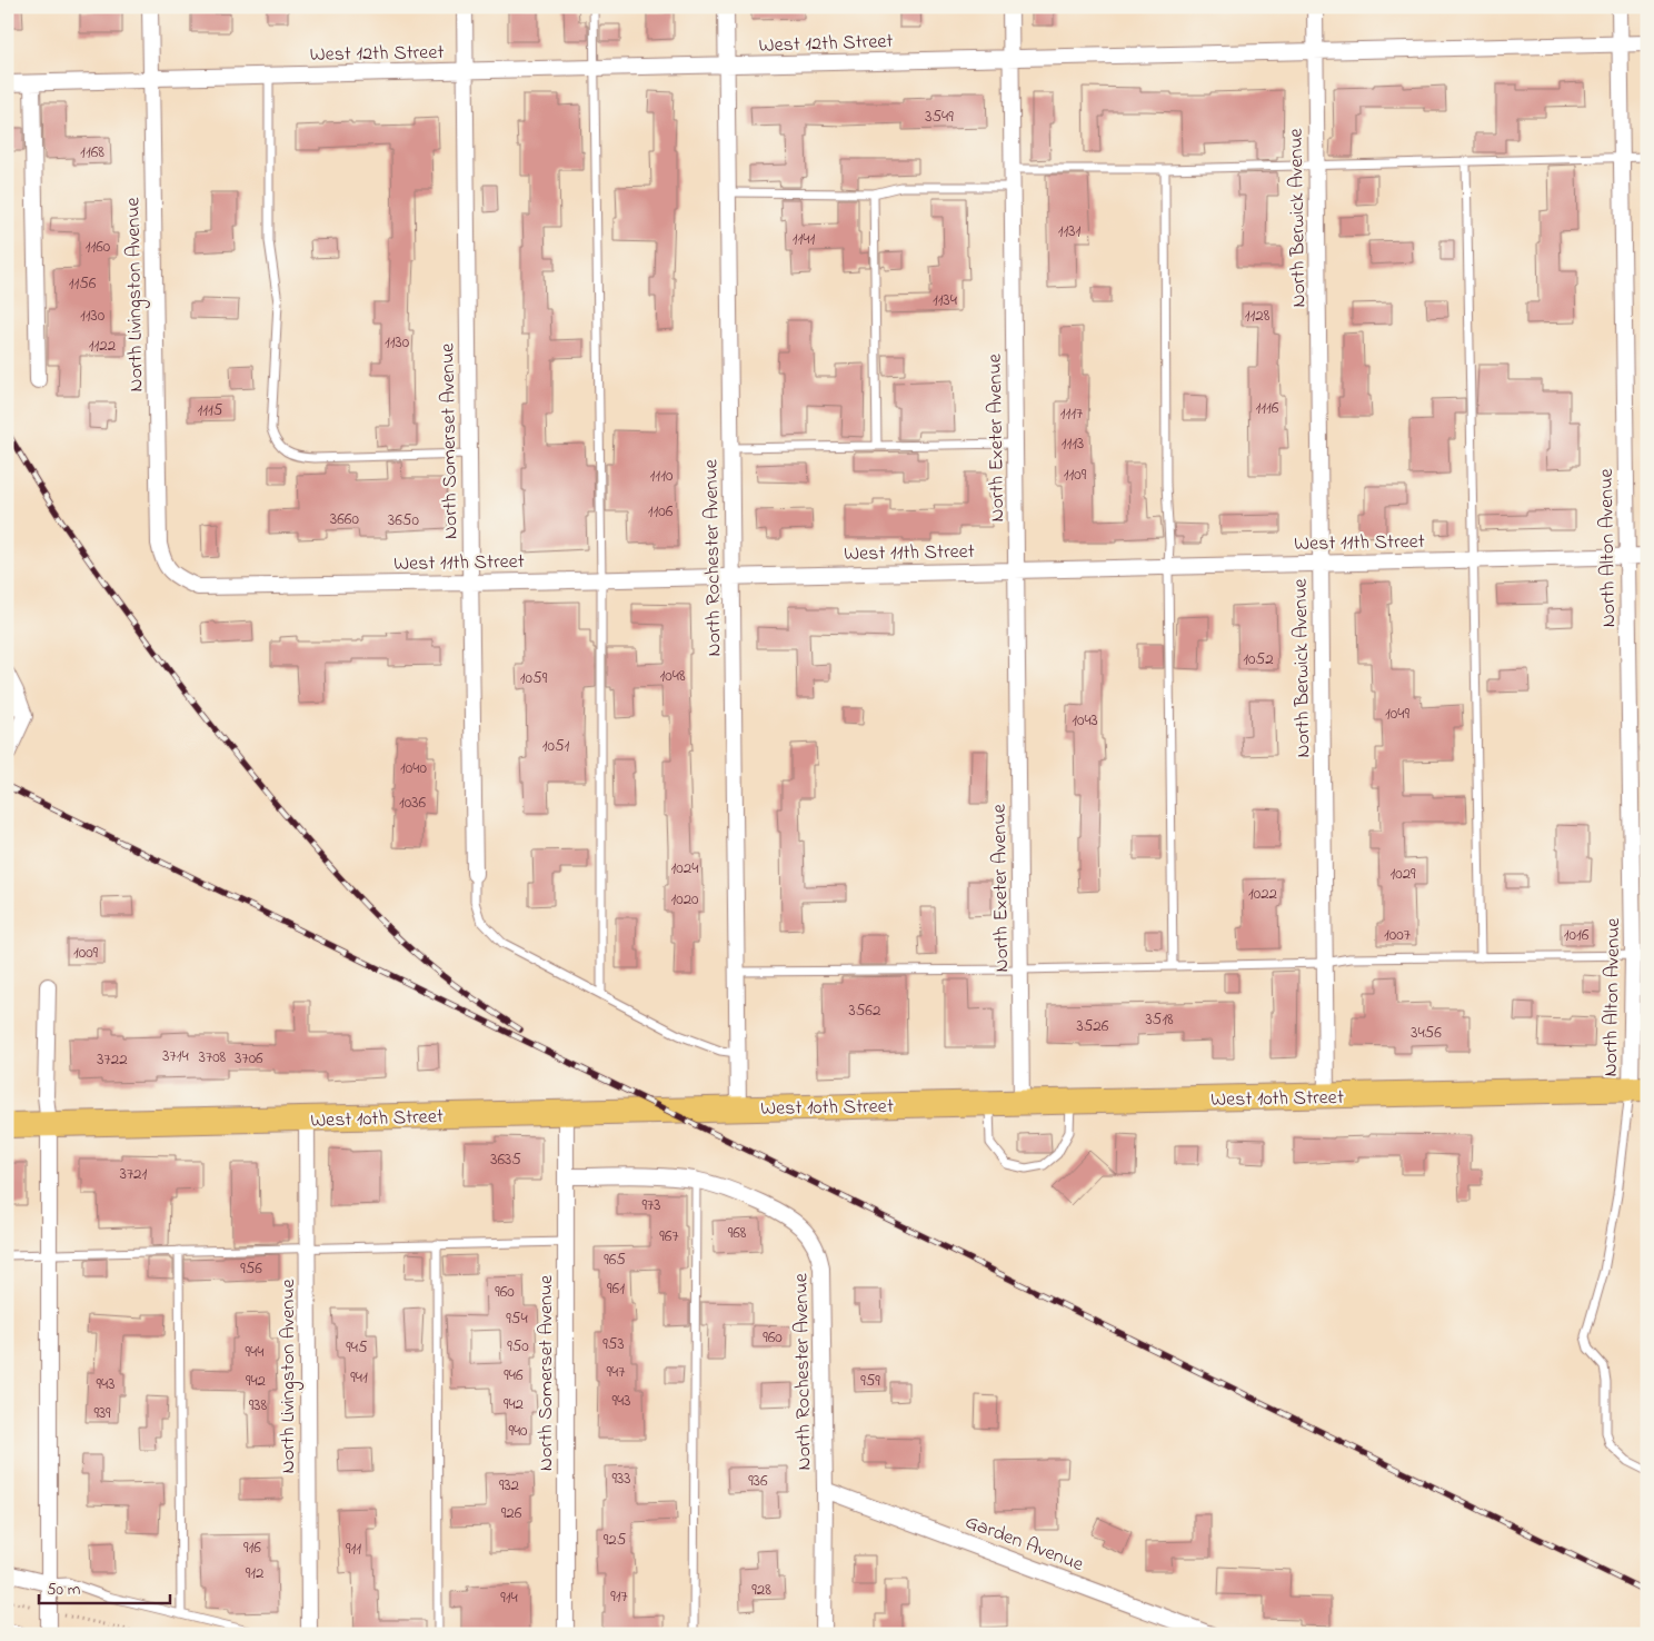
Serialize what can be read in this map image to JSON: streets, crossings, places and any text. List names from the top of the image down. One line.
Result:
{"streets":{"main road":["West 10th Street"],"street":["West 12th Street","North Berwick Avenue","North Livingston Avenue","North Exeter Avenue","North Somerset Avenue","West 11th Street","North Alton Avenue","North Rochester Avenue","Garden Avenue"]},"crossings":[["West 12th Street","North Berwick Avenue"],["West 12th Street","North Livingston Avenue"],["West 12th Street","North Exeter Avenue"],["West 12th Street","North Somerset Avenue"],["West 12th Street","North Alton Avenue"],["West 12th Street","North Rochester Avenue"],["North Berwick Avenue","West 11th Street"],["North Berwick Avenue","West 10th Street"],["North Livingston Avenue","West 11th Street"],["North Livingston Avenue","West 10th Street"],["North Exeter Avenue","West 11th Street"],["North Exeter Avenue","West 10th Street"],["North Somerset Avenue","West 11th Street"],["North Somerset Avenue","North Rochester Avenue"],["North Somerset Avenue","West 10th Street"],["West 11th Street","North Alton Avenue"],["West 11th Street","North Rochester Avenue"],["North Alton Avenue","West 10th Street"],["North Rochester Avenue","West 10th Street"],["North Rochester Avenue","Garden Avenue"]],"house_numbers":["3549","1168","1131","1141","1160","1156","1134","1130","1128","1130","1122","1116","1115","1117","1113","1109","1110","1106","3660","3650","1052","1048","1059","1049","1043","1051","1040","1036","1024","1029","1022","1020","1007","1016","1009","3562","3518","3526","3456","3714","3708","3706","3722","3635","3721","973","968","967","965","956","961","960","954","960","953","950","945","944","947","946","941","942","959","943","943","942","938","939","940","933","936","932","926","925","916","911","912","928","917","914"],"scale_bar":"50 m"}
